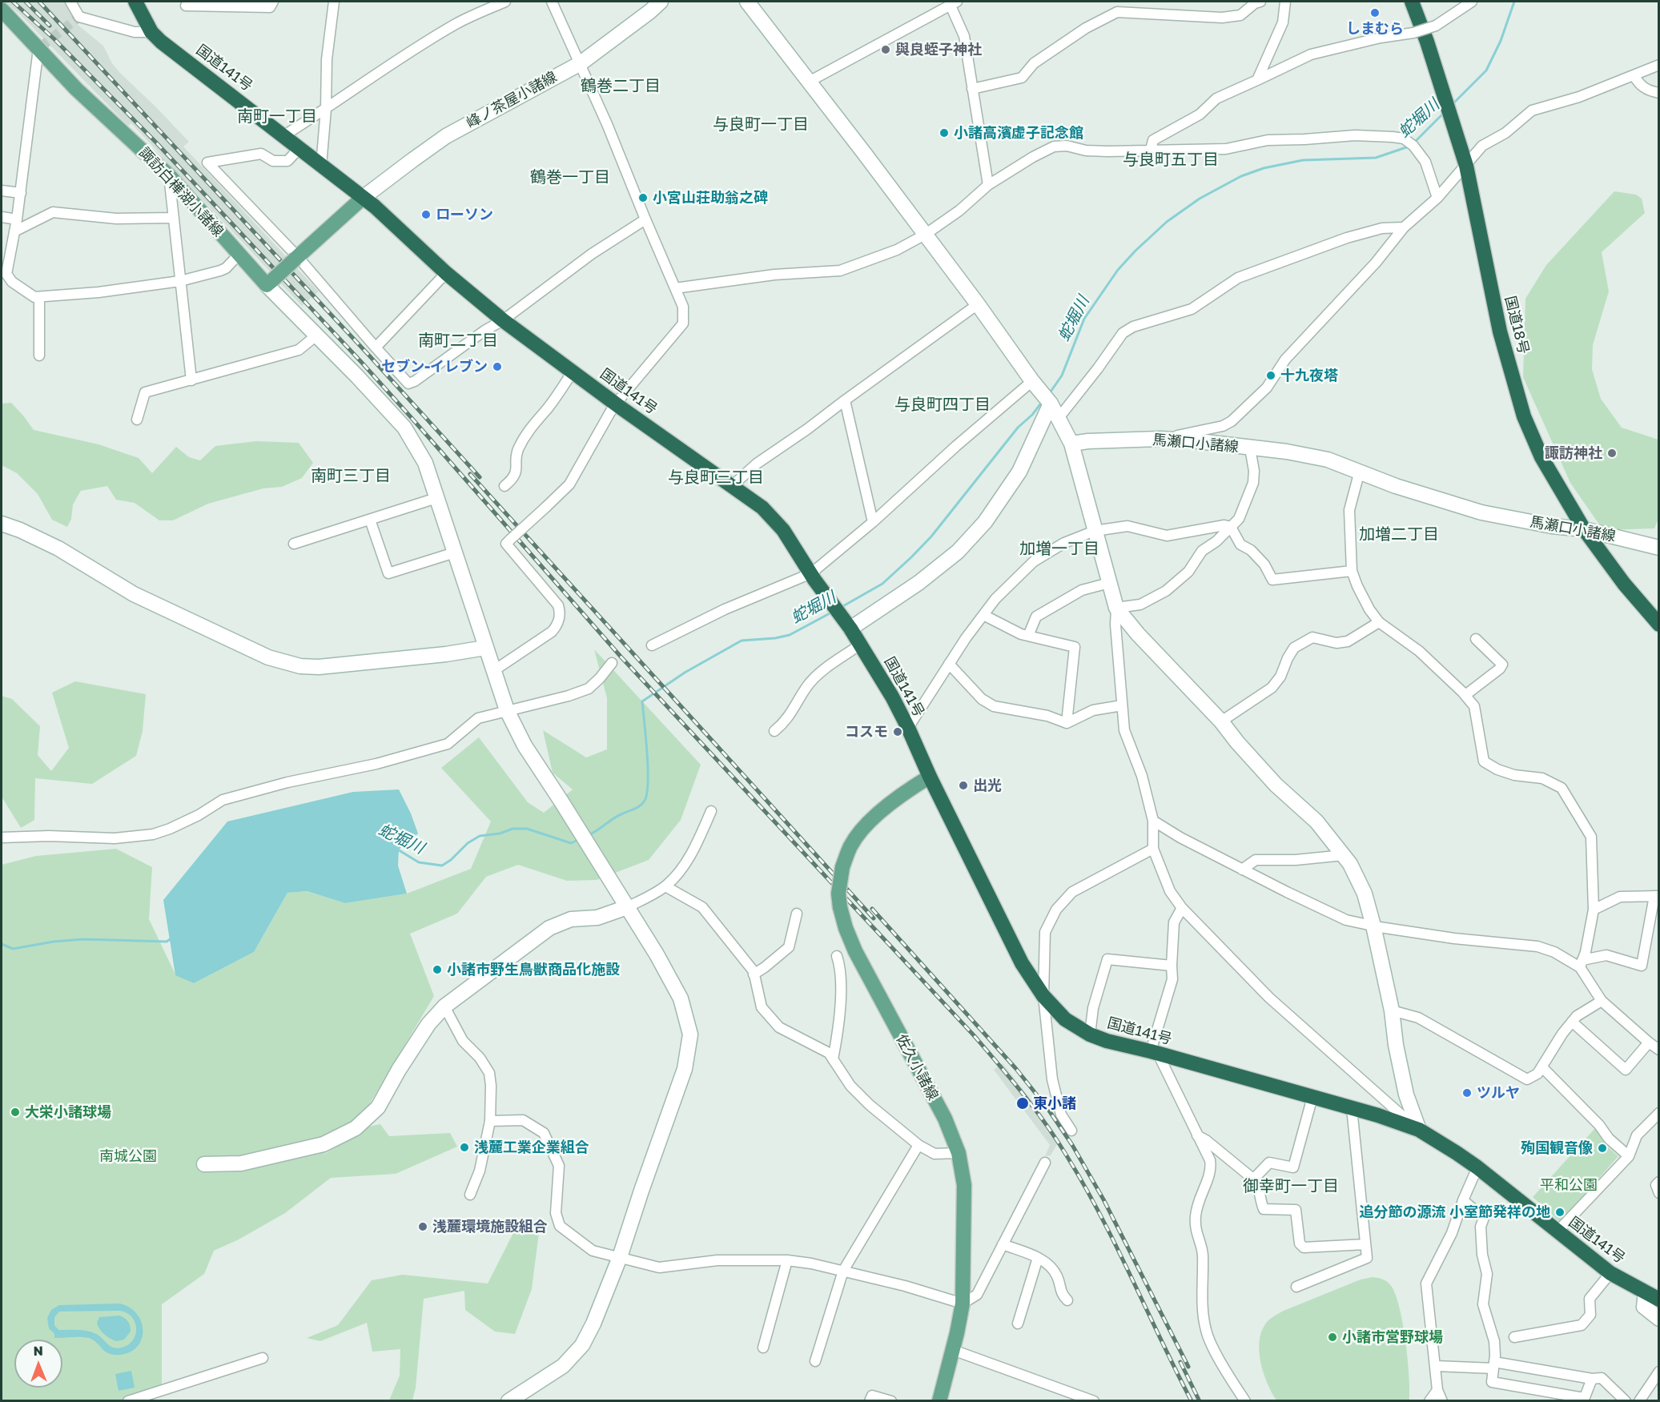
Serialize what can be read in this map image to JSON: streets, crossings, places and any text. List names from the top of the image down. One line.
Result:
{"streets":{"highway":["国道141号","国道18号"],"main road":["諏訪白樺湖小諸線","佐久小諸線"],"street":["峰ノ茶屋小諸線","馬瀬口小諸線"]},"crossings":[["国道141号","峰ノ茶屋小諸線"],["国道141号","佐久小諸線"],["国道18号","馬瀬口小諸線"]],"districts":["鶴巻二丁目","南町一丁目","与良町一丁目","与良町五丁目","鶴巻一丁目","南町二丁目","与良町四丁目","南町三丁目","与良町三丁目","加増二丁目","加増一丁目","御幸町一丁目"],"water":["蛇堀川"],"parks":["南城公園","平和公園"],"places":["しまむら","與良蛭子神社","小諸高濱虚子記念館","小宮山荘助翁之碑","ローソン","セブン-イレブン","十九夜塔","諏訪神社","コスモ","出光","小諸市野生鳥獣商品化施設","ツルヤ","東小諸","大栄小諸球場","浅麓工業企業組合","殉国観音像","追分節の源流 小室節発祥の地","浅麓環境施設組合","小諸市営野球場"],"north":"top"}
